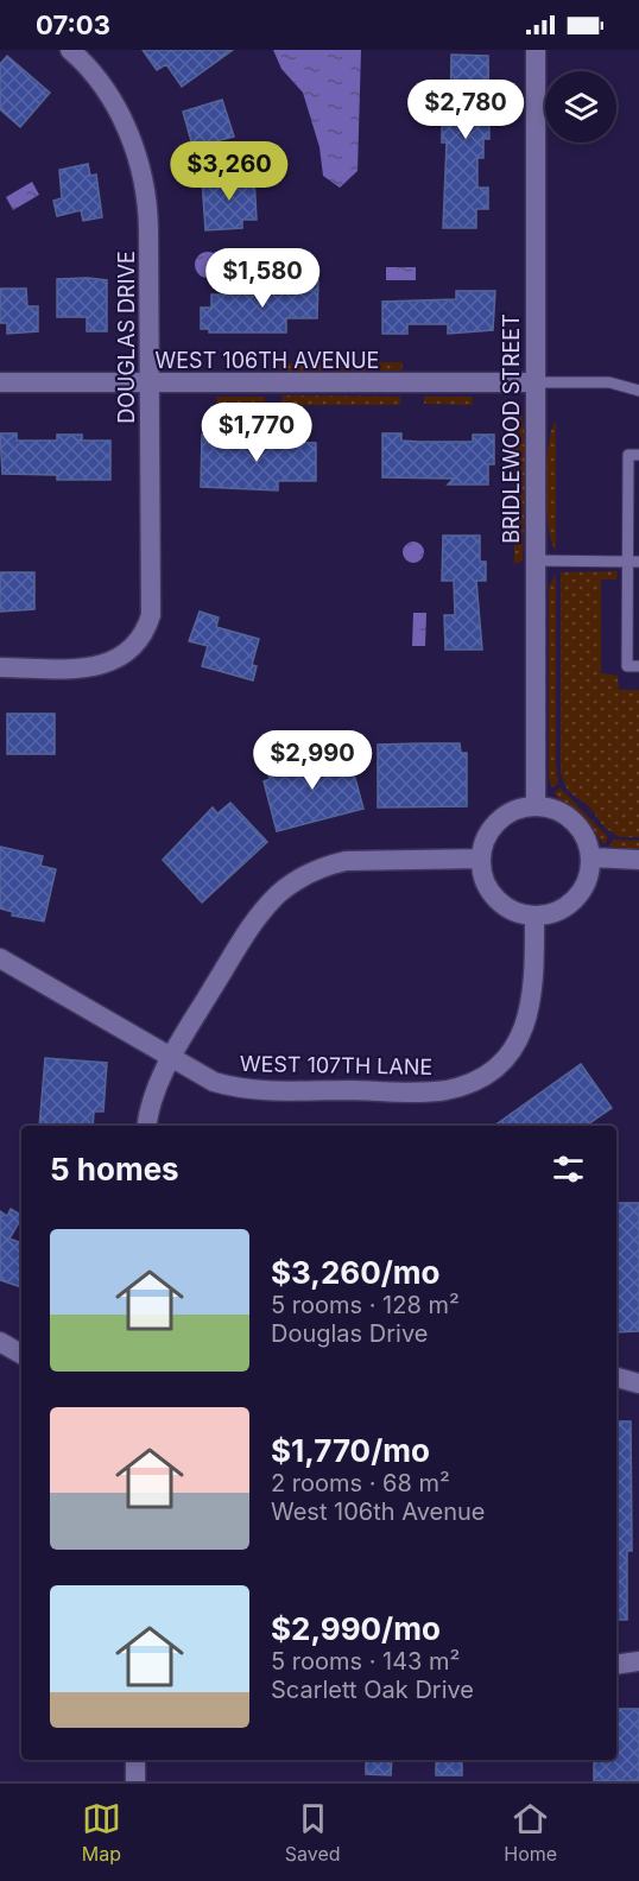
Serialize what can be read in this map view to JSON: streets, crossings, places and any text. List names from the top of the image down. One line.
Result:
{"streets":{"street":["DOUGLAS DRIVE","WEST 106TH AVENUE","BRIDLEWOOD STREET","WEST 107TH LANE"]},"crossings":[["DOUGLAS DRIVE","WEST 106TH AVENUE"],["WEST 106TH AVENUE","BRIDLEWOOD STREET"],["BRIDLEWOOD STREET","WEST 107TH LANE"]],"page":{"status":"07:03","price":["$2,780","$3,260","$1,580","$1,770","$2,990"],"heading":"5 homes","list":[{"name":"$3,260/mo","note":"5 rooms · 128 m² · Douglas Drive"},{"name":"$1,770/mo","note":"2 rooms · 68 m² · West 106th Avenue"},{"name":"$2,990/mo","note":"5 rooms · 143 m² · Scarlett Oak Drive"}],"tabs":["Map","Saved","Home"]}}
